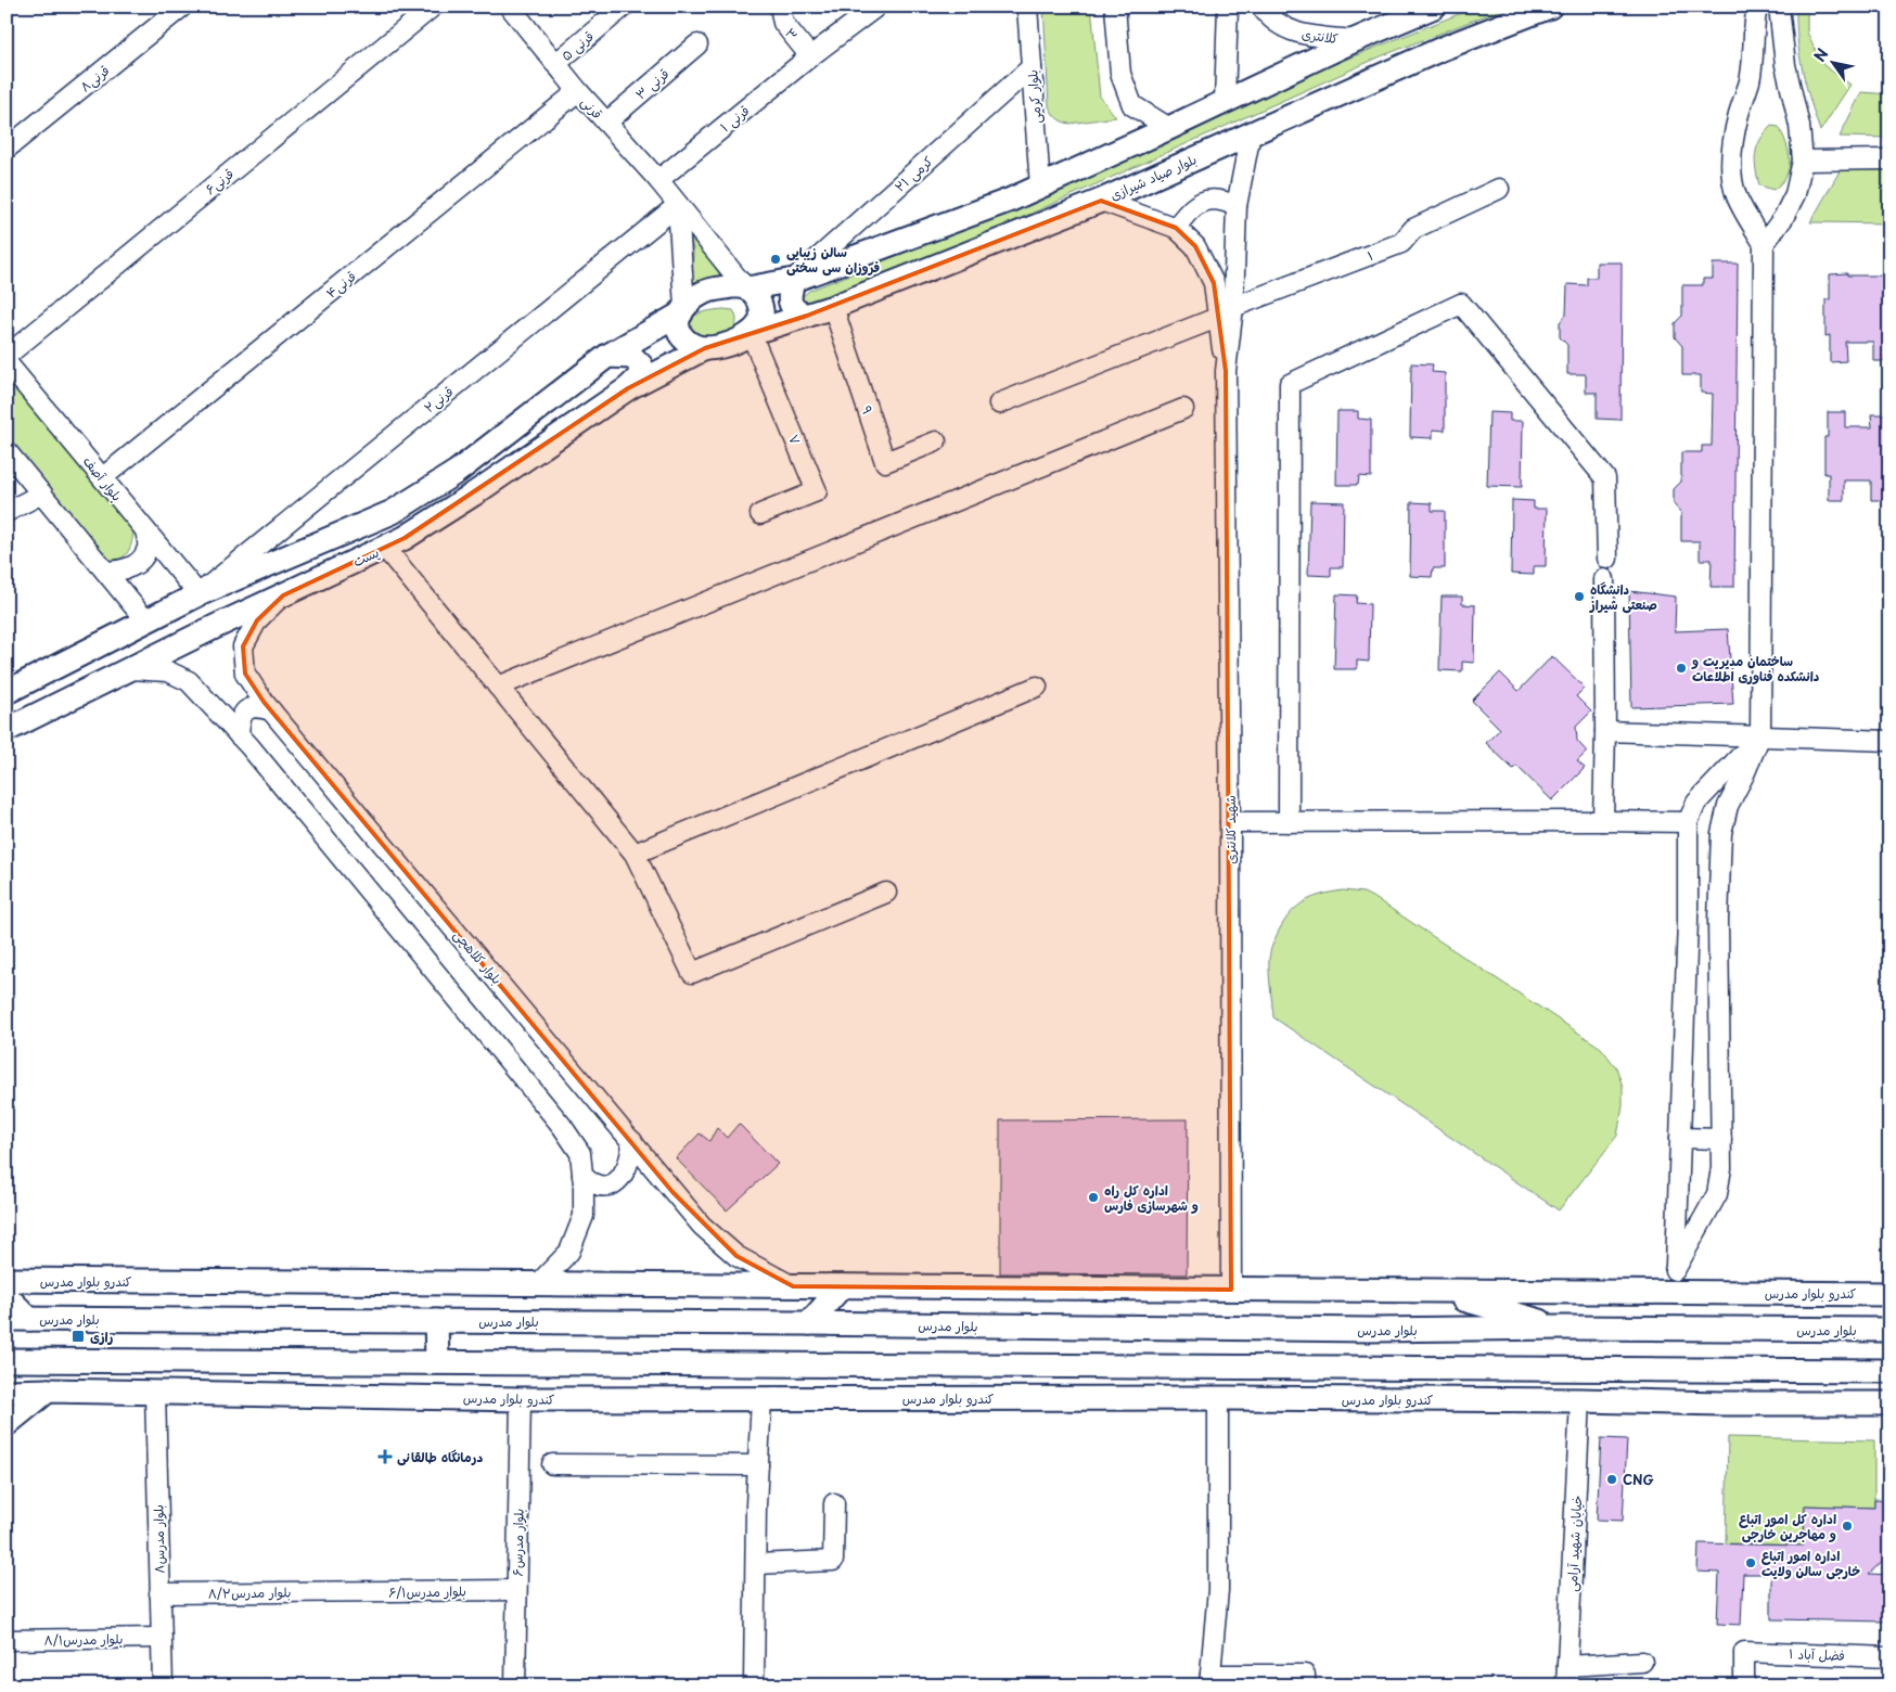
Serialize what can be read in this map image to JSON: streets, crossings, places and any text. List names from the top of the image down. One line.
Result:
{"streets":{"main road":["بلوار صیاد شیرازی","پست","کندرو بلوار مدرس","بلوار مدرس"],"street":["۳","کلانتری","قرنی ۵","قرنی۸","قرنی ۳","بلوار کرمی","قرنی","قرنی ۱","کرمی ۲۱","قرنی۶","۱","قرنی۴","قرنی۲","۹","۷","بلوار آصف","شهید کلانتری","بلوار کلاهچی","بلوار مدرس۸","بلوار مدرس۶","خیابان شهید آرامی","بلوار مدرس۶/۱","بلوار مدرس۸/۲","بلوار مدرس۸/۱","فضل آباد ۱"]},"crossings":[["۳","قرنی ۱"],["قرنی ۵","قرنی"],["قرنی ۳","قرنی"],["بلوار کرمی","کرمی ۲۱"],["قرنی","قرنی ۱"],["قرنی","بلوار صیاد شیرازی"],["قرنی","قرنی۴"],["قرنی","قرنی۲"],["قرنی","۷"],["قرنی","پست"],["بلوار صیاد شیرازی","۹"],["بلوار صیاد شیرازی","۷"],["بلوار صیاد شیرازی","پست"],["قرنی۴","بلوار آصف"],["قرنی۲","بلوار آصف"],["۷","پست"],["پست","بلوار کلاهچی"],["شهید کلانتری","کندرو بلوار مدرس"],["بلوار کلاهچی","کندرو بلوار مدرس"],["کندرو بلوار مدرس","بلوار مدرس۸"],["کندرو بلوار مدرس","بلوار مدرس۶"],["کندرو بلوار مدرس","خیابان شهید آرامی"],["بلوار مدرس۸","بلوار مدرس۸/۲"],["بلوار مدرس۸","بلوار مدرس۸/۱"],["بلوار مدرس۶","بلوار مدرس۶/۱"],["بلوار مدرس۶/۱","بلوار مدرس۸/۲"]],"places":{"other":["سالن زیبایی فروزان سی سختی","دانشگاه صنعتی شیراز","ساختمان مدیریت و دانشکده فناوری اطلاعات","اداره کل راه و شهرسازی فارس","CNG","اداره کل امور اتباع و مهاجرین خارجی","اداره امور اتباع خارجی سالن ولایت"],"transit":["رازی"],"health":["درمانگاه طالقانی"]},"north":"top left"}
